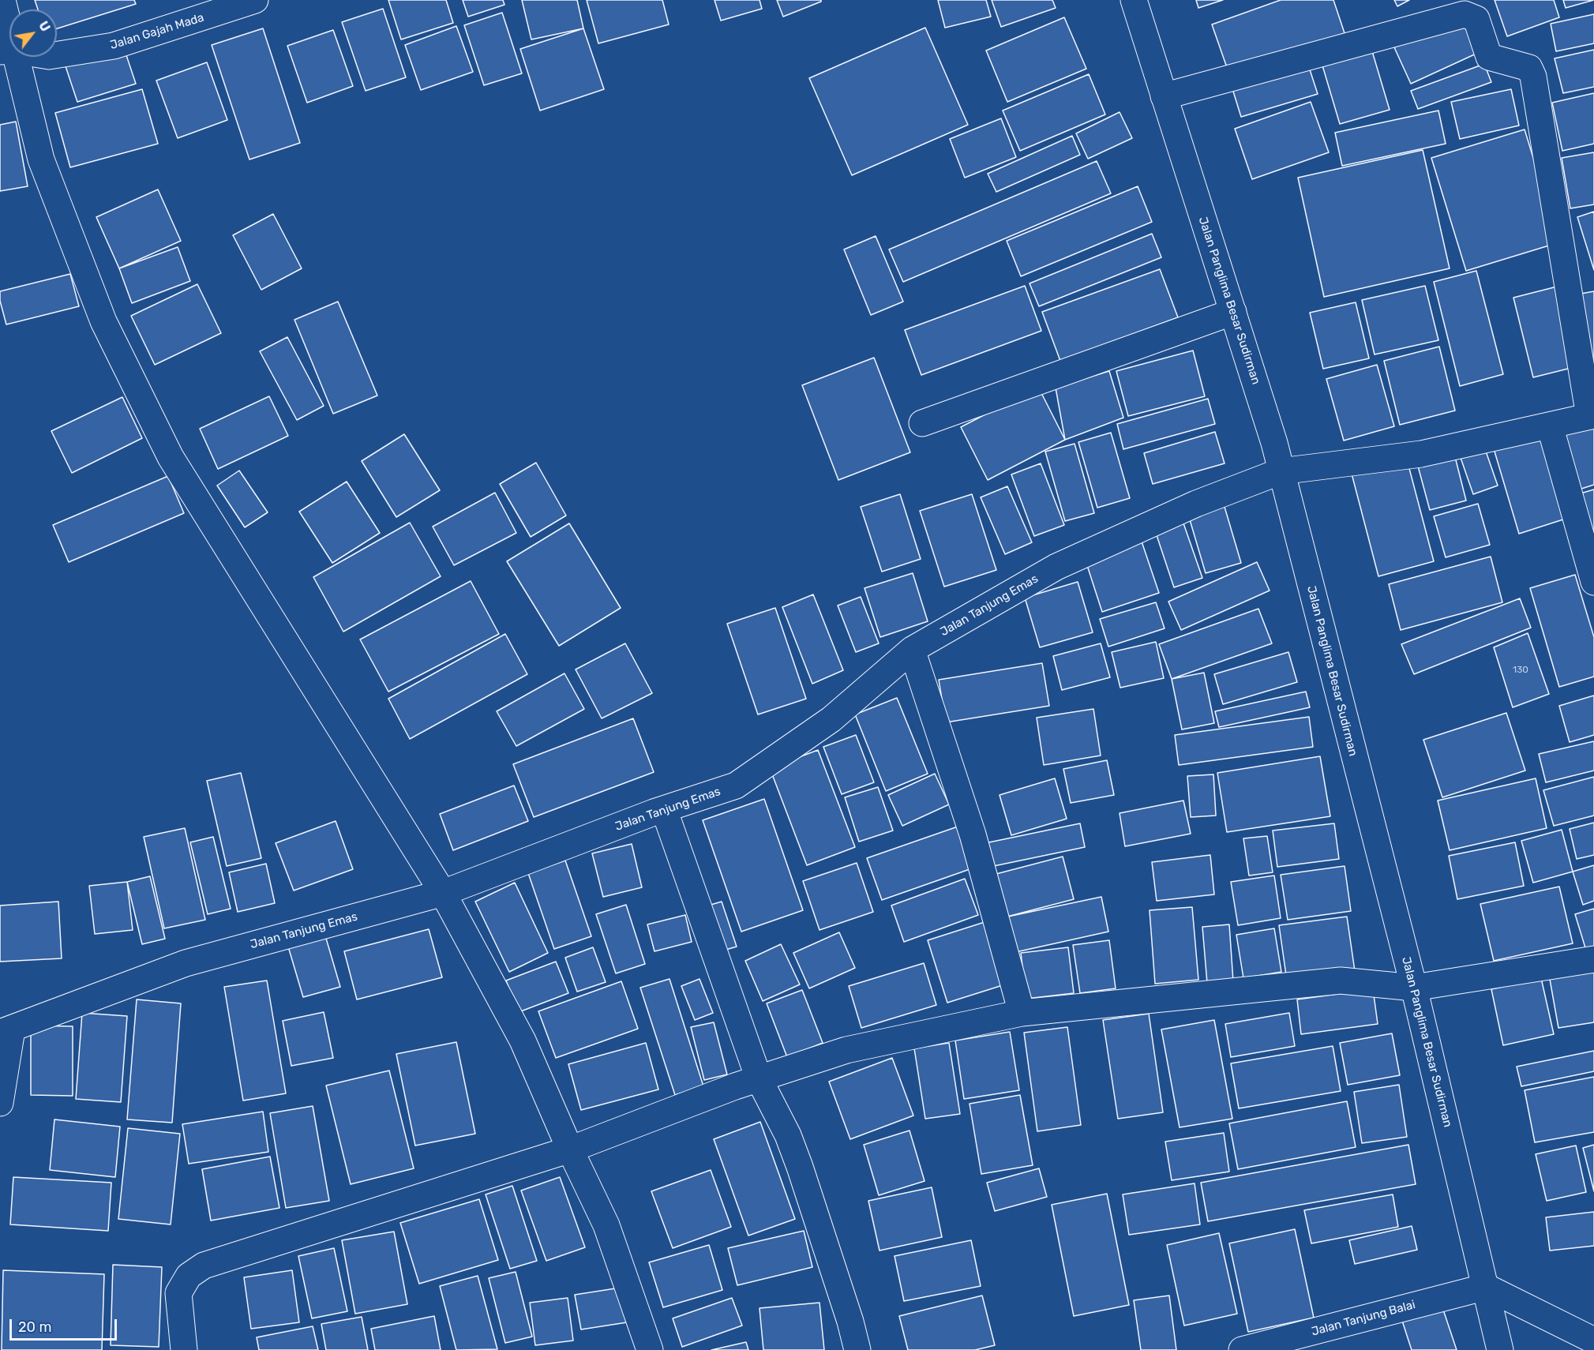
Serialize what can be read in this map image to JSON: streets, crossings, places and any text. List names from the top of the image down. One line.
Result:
{"streets":{"main road":["Jalan Gajah Mada","Jalan Panglima Besar Sudirman","Jalan Tanjung Emas","Jalan Tanjung Balai"]},"crossings":[["Jalan Panglima Besar Sudirman","Jalan Tanjung Emas"],["Jalan Panglima Besar Sudirman","Jalan Tanjung Balai"]],"house_numbers":["130"],"scale_bar":"20 m","north":"top right"}
